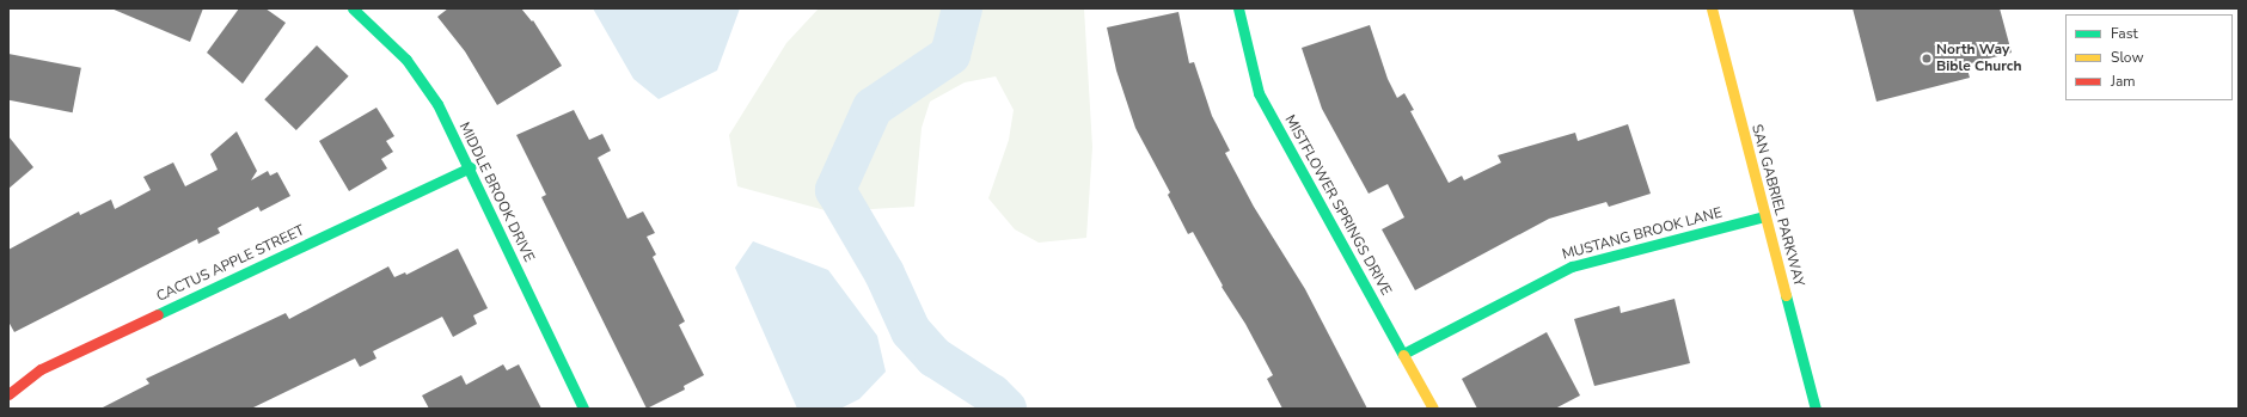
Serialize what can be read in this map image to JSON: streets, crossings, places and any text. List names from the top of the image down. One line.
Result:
{"streets":{"street":["MIDDLE BROOK DRIVE","MISTFLOWER SPRINGS DRIVE","SAN GABRIEL PARKWAY","MUSTANG BROOK LANE","CACTUS APPLE STREET"]},"crossings":[["MIDDLE BROOK DRIVE","CACTUS APPLE STREET"],["MISTFLOWER SPRINGS DRIVE","MUSTANG BROOK LANE"],["SAN GABRIEL PARKWAY","MUSTANG BROOK LANE"]],"places":["North Way Bible Church"],"legend":["Fast","Slow","Jam"]}
